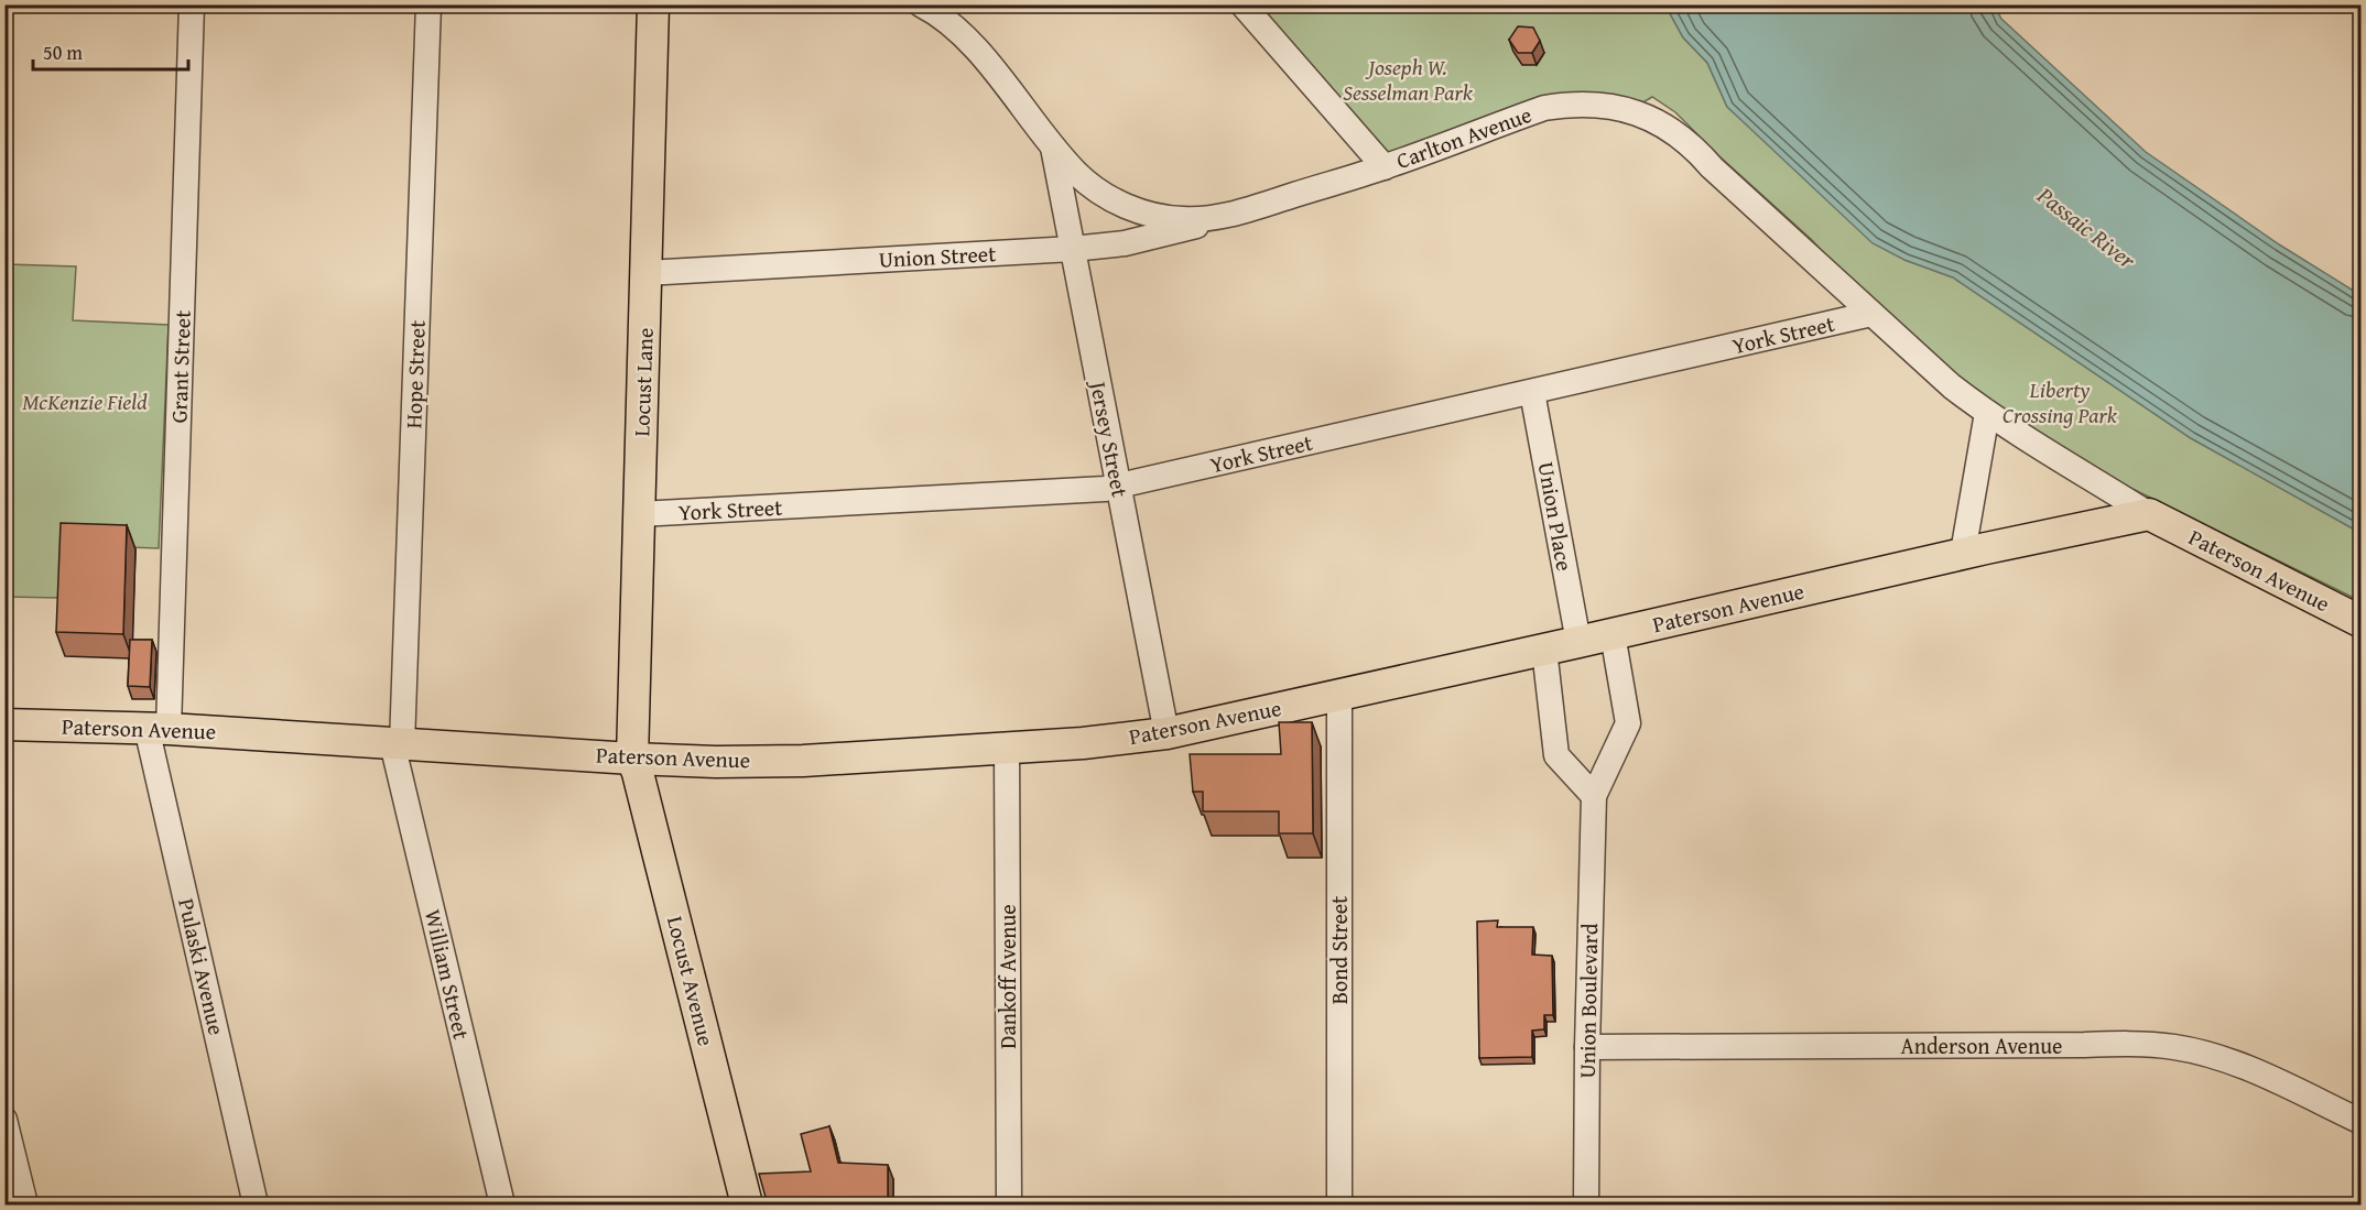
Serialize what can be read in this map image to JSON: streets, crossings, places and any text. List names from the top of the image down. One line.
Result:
{"streets":{"main road":["Locust Lane","Paterson Avenue","Locust Avenue"],"street":["Carlton Avenue","Union Street","York Street","Grant Street","Hope Street","Jersey Street","Union Place","Bond Street","Pulaski Avenue","William Street","Dankoff Avenue","Union Boulevard","Anderson Avenue"]},"crossings":[["Carlton Avenue","Union Street"],["Carlton Avenue","York Street"],["Carlton Avenue","Jersey Street"],["Carlton Avenue","Paterson Avenue"],["Union Street","Locust Lane"],["Union Street","Jersey Street"],["York Street","Locust Lane"],["York Street","Jersey Street"],["York Street","Union Place"],["Grant Street","Paterson Avenue"],["Grant Street","Pulaski Avenue"],["Hope Street","Paterson Avenue"],["Hope Street","William Street"],["Locust Lane","Paterson Avenue"],["Locust Lane","Locust Avenue"],["Jersey Street","Paterson Avenue"],["Union Place","Paterson Avenue"],["Paterson Avenue","Bond Street"],["Paterson Avenue","Pulaski Avenue"],["Paterson Avenue","William Street"],["Paterson Avenue","Dankoff Avenue"],["Paterson Avenue","Locust Avenue"],["Paterson Avenue","Union Boulevard"],["Union Boulevard","Anderson Avenue"]],"water":["Passaic River"],"parks":["Joseph W. Sesselman Park","Liberty Crossing Park","McKenzie Field"],"scale_bar":"50 m"}
